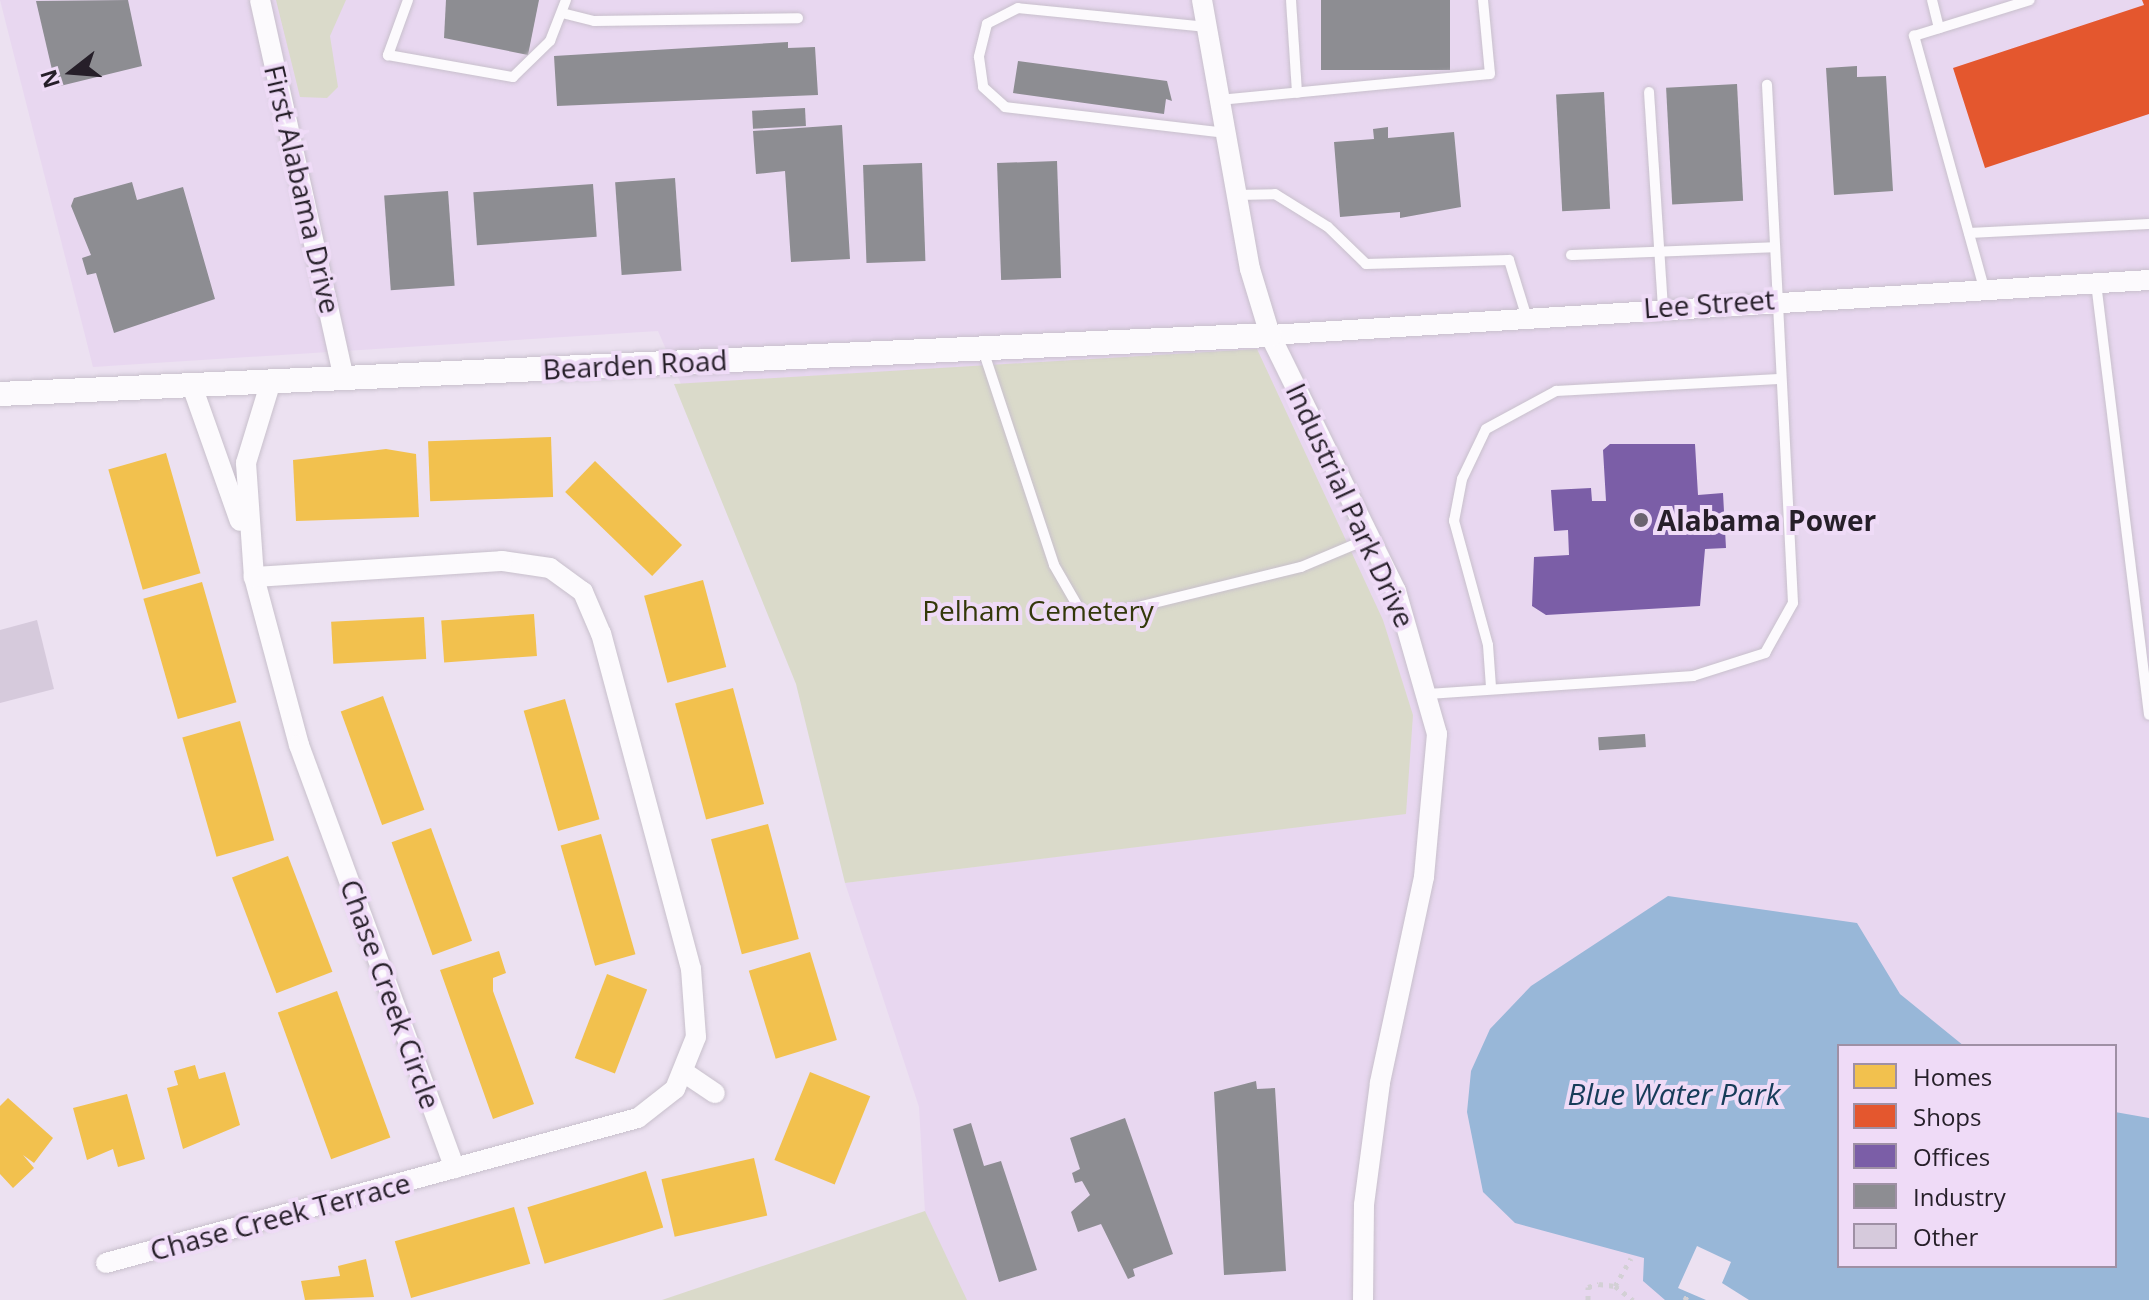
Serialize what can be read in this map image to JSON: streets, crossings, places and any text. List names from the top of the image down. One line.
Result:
{"streets":{"street":["First Alabama Drive","Lee Street","Bearden Road","Industrial Park Drive","Chase Creek Circle","Chase Creek Terrace"]},"crossings":[["First Alabama Drive","Bearden Road"],["Lee Street","Bearden Road"],["Lee Street","Industrial Park Drive"],["Bearden Road","Industrial Park Drive"],["Bearden Road","Chase Creek Circle"],["Chase Creek Circle","Chase Creek Terrace"]],"water":["Blue Water Park"],"parks":["Pelham Cemetery"],"places":["Alabama Power"],"legend":["Homes","Shops","Offices","Industry","Other"],"north":"left"}
